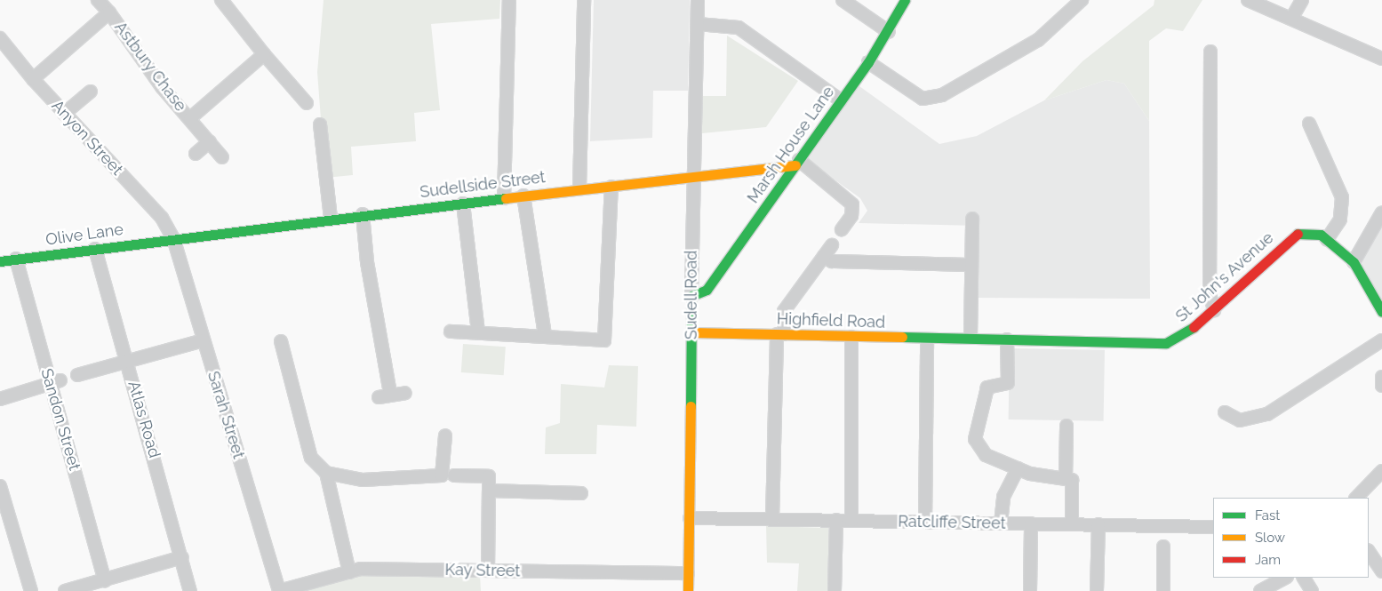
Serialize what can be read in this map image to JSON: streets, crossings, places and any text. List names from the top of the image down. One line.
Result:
{"streets":{"street":["Astbury Chase","Anyon Street","Marsh House Lane","Sudellside Street","Olive Lane","St John's Avenue","Sudell Road","Highfield Road","Sarah Street","Sandon Street","Atlas Road","Ratcliffe Street","Kay Street"]},"crossings":[["Astbury Chase","Anyon Street"],["Anyon Street","Sudellside Street"],["Anyon Street","Olive Lane"],["Anyon Street","Sarah Street"],["Marsh House Lane","Sudellside Street"],["Marsh House Lane","Sudell Road"],["Sudellside Street","Olive Lane"],["Sudellside Street","Sudell Road"],["Sudellside Street","Sarah Street"],["Olive Lane","Sarah Street"],["Olive Lane","Sandon Street"],["Olive Lane","Atlas Road"],["St John's Avenue","Highfield Road"],["Sudell Road","Highfield Road"],["Sudell Road","Ratcliffe Street"],["Sudell Road","Kay Street"],["Sarah Street","Kay Street"]],"legend":["Fast","Slow","Jam"]}
